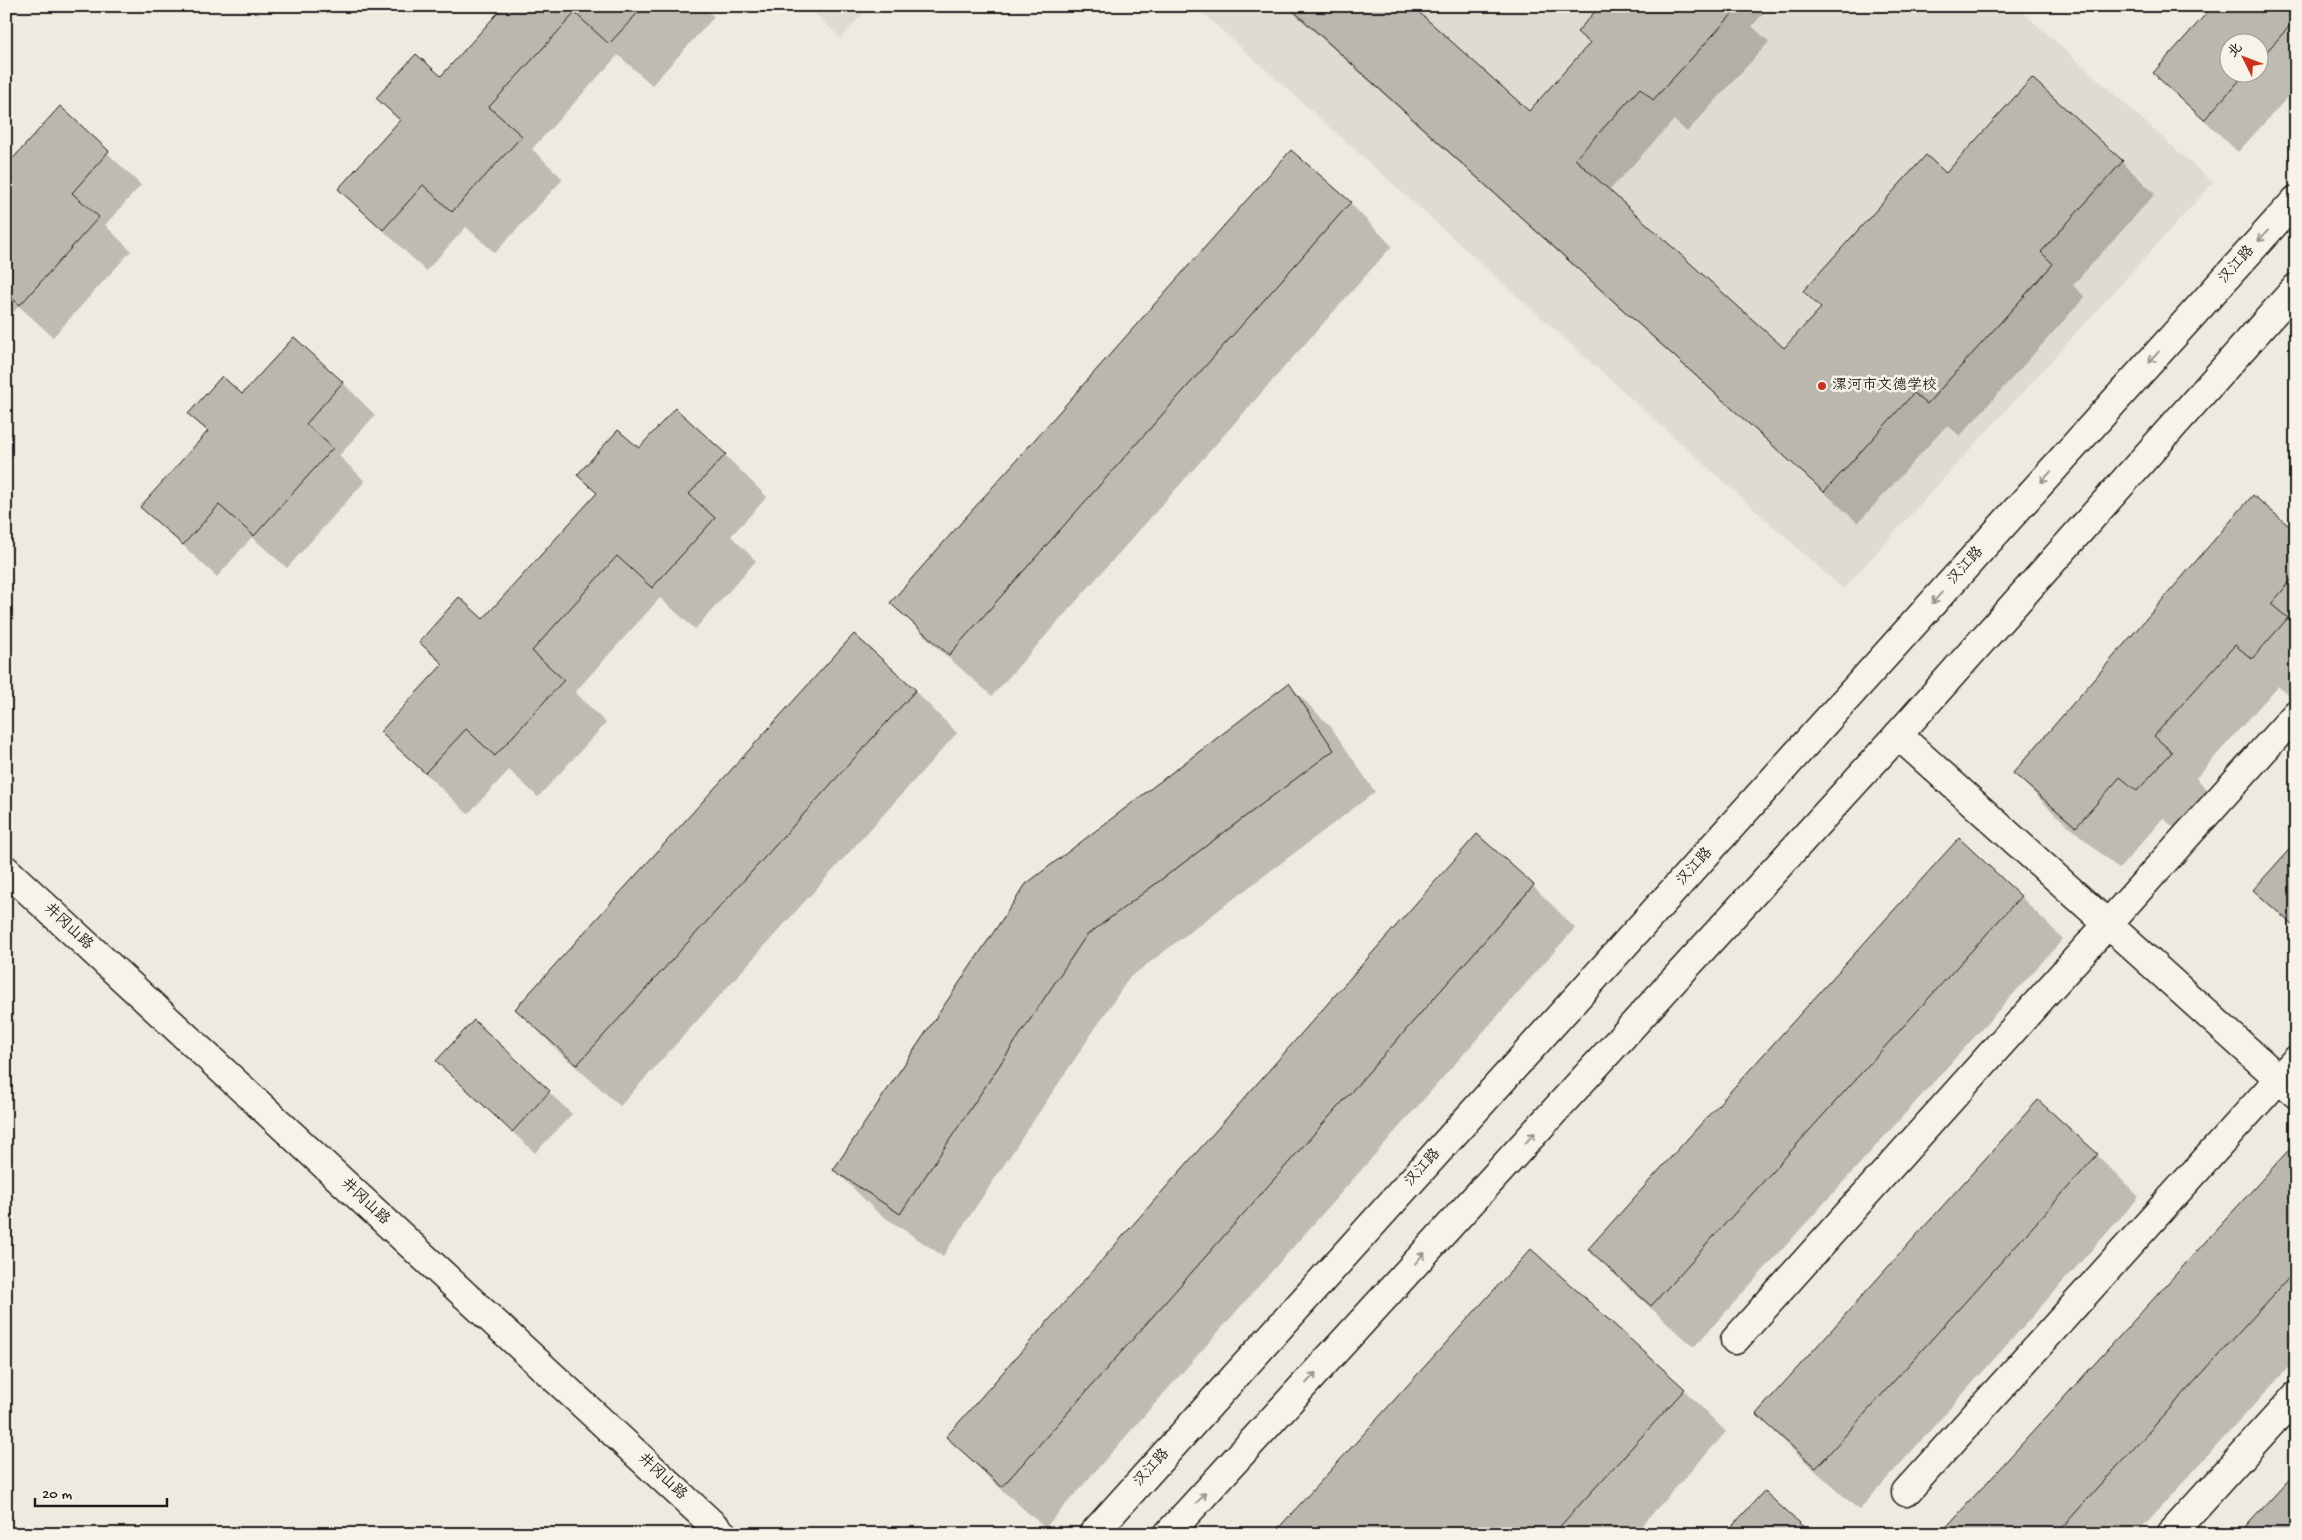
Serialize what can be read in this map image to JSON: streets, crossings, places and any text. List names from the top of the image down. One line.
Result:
{"streets":{"street":["汉江路","井冈山路"]},"places":["漯河市文德学校"],"scale_bar":"20 m","north":"top left"}
